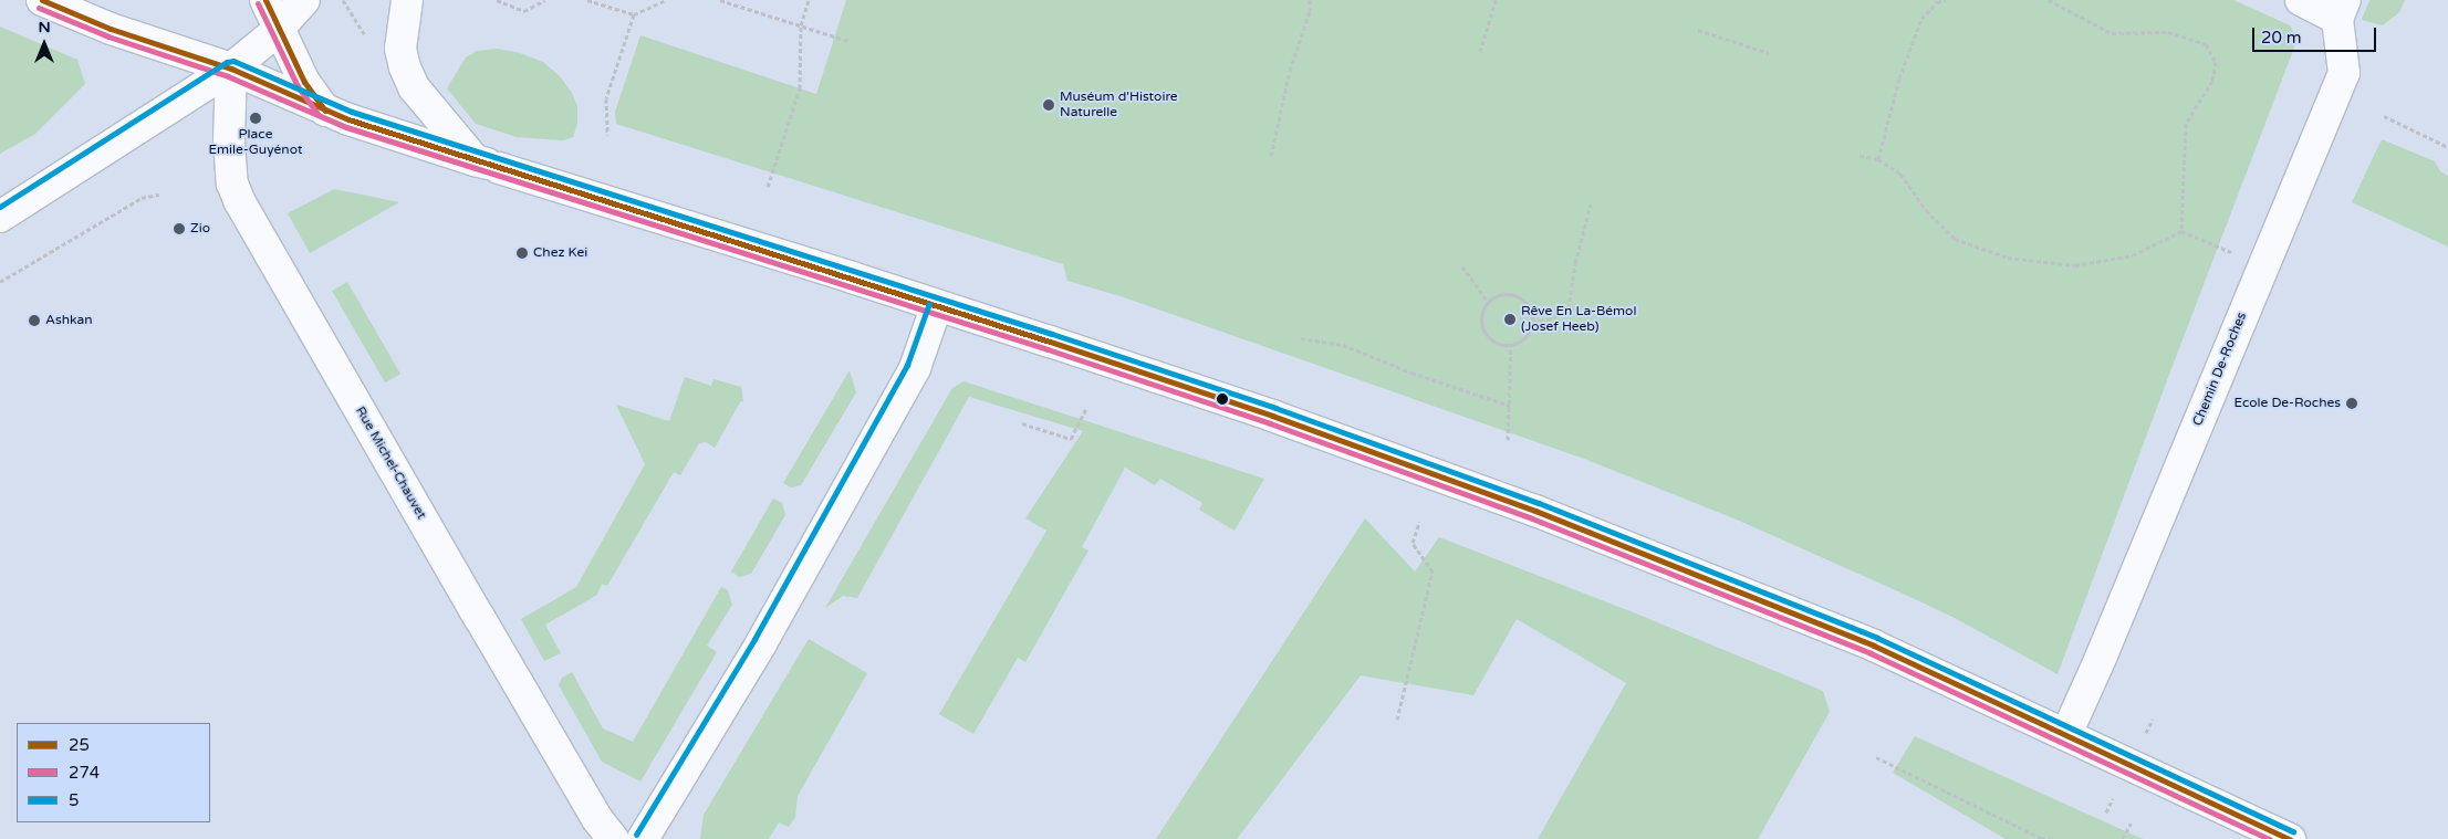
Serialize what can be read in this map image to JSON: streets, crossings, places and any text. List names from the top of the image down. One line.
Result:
{"streets":{"main road":["Chemin De-Roches","Rue Michel-Chauvet"]},"places":["Muséum d'Histoire Naturelle","Place Emile-Guyénot","Zio","Chez Kei","Rêve En La-Bémol (Josef Heeb)","Ashkan","Ecole De-Roches"],"lines":["transit line 25","transit line 274","transit line 5"],"legend":["25","274","5"],"scale_bar":"20 m","north":"top"}
